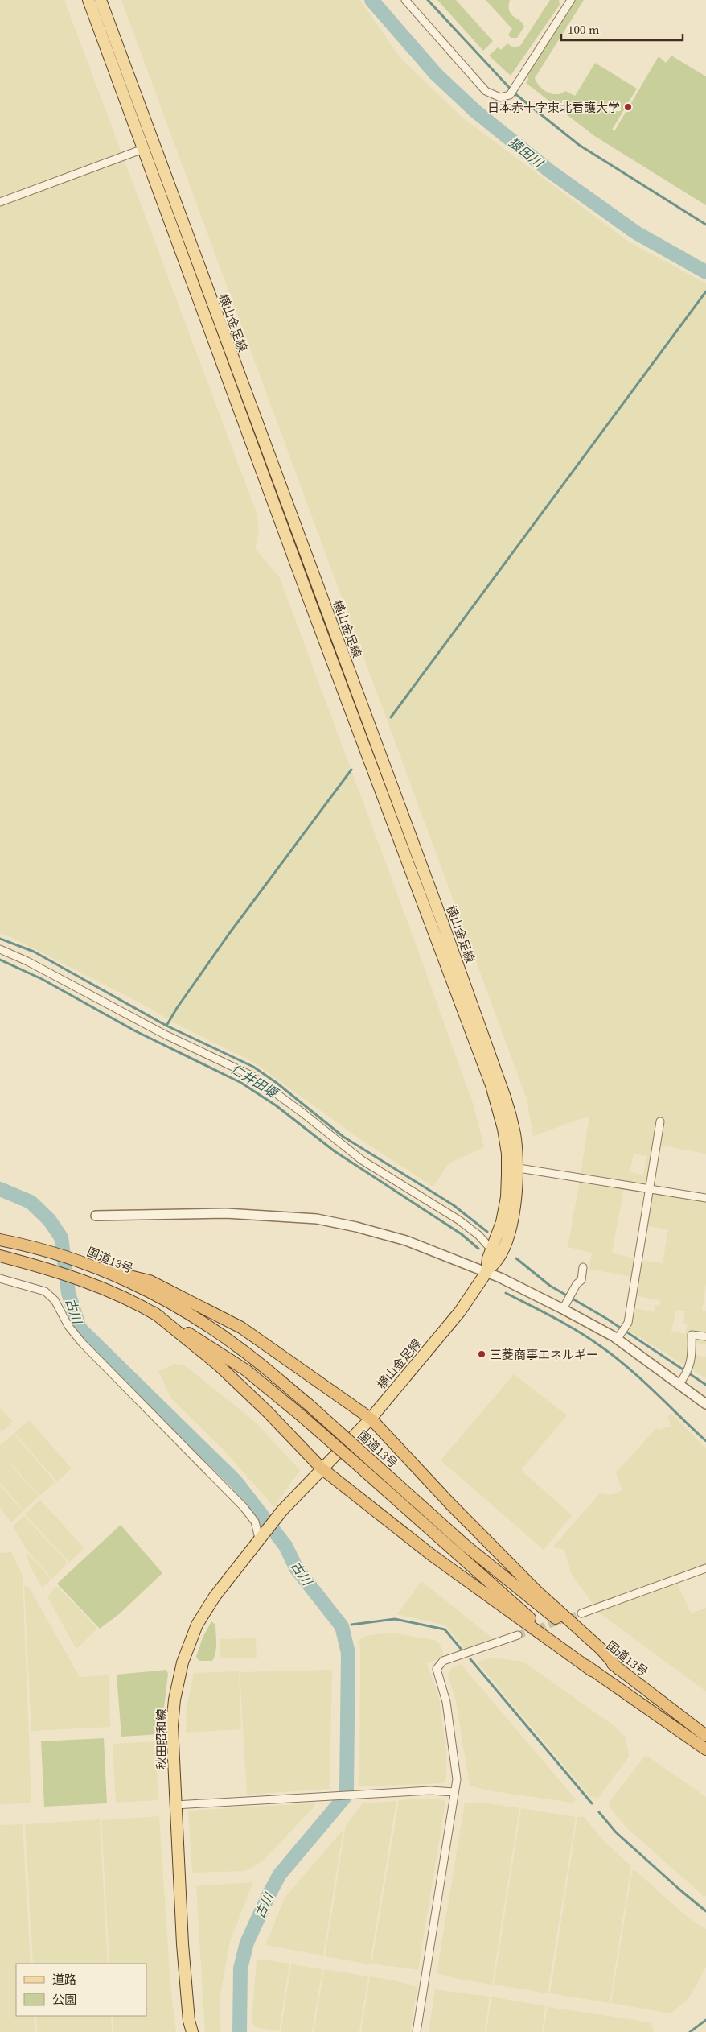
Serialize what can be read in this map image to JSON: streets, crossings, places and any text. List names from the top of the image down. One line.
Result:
{"streets":{"highway":["国道13号"],"main road":["横山金足線","秋田昭和線"]},"crossings":[["横山金足線","秋田昭和線"]],"water":["猿田川","仁井田堰","古川"],"places":["日本赤十字東北看護大学","三菱商事エネルギー"],"legend":["道路","公園"],"scale_bar":"100 m"}
